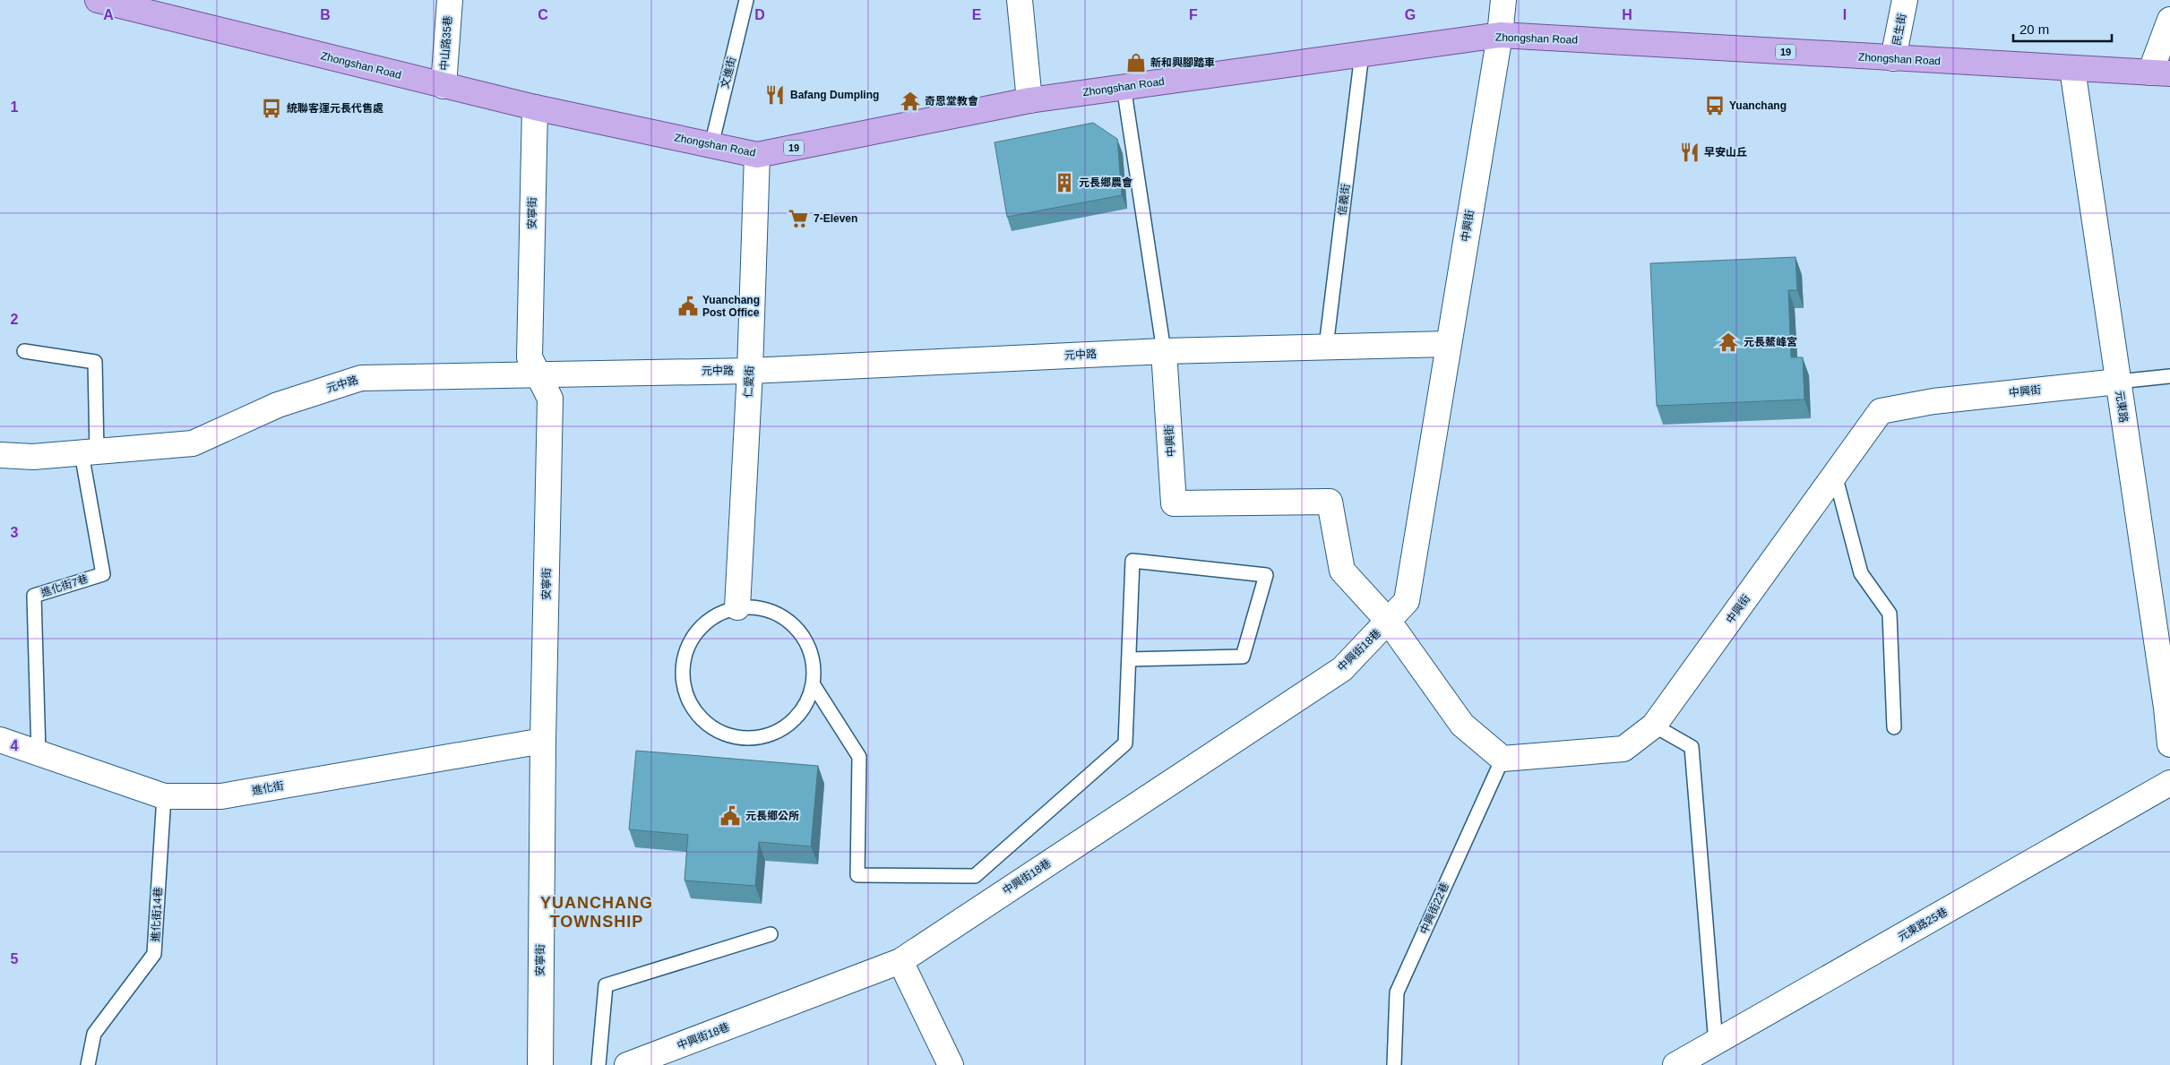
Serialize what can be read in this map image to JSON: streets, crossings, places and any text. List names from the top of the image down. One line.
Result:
{"streets":{"main road":["Zhongshan Road","19"],"street":["民生街","中山路35巷","安寧街","中興街","元中路","仁愛街","元東路","中興街18巷","進化街","元東路25巷"],"lane":["文進街","信義街","進化街7巷","中興街22巷","進化街14巷"]},"crossings":[["民生街","Zhongshan Road"],["Zhongshan Road","中山路35巷"],["Zhongshan Road","文進街"],["Zhongshan Road","信義街"],["Zhongshan Road","安寧街"],["Zhongshan Road","中興街"],["Zhongshan Road","仁愛街"],["Zhongshan Road","元東路"],["信義街","元中路"],["安寧街","元中路"],["安寧街","進化街"],["中興街","元中路"],["中興街","元東路"],["中興街","中興街18巷"],["中興街","中興街22巷"],["元中路","仁愛街"],["元中路","進化街7巷"],["進化街7巷","進化街"],["進化街","進化街14巷"]],"districts":["YUANCHANG TOWNSHIP"],"places":{"shop":["新和興腳踏車"],"restaurant":["Bafang Dumpling","早安山丘"],"temple":["奇恩堂教會","元長鰲峰宮"],"bus stop":["Yuanchang","統聯客運元長代售處"],"building":["元長鄉農會"],"supermarket":["7-Eleven"],"public building":["Yuanchang Post Office","元長鄉公所"]},"scale_bar":"20 m","grid":{"columns":["A","B","C","D","E","F","G","H","I"],"rows":["1","2","3","4","5"]}}
